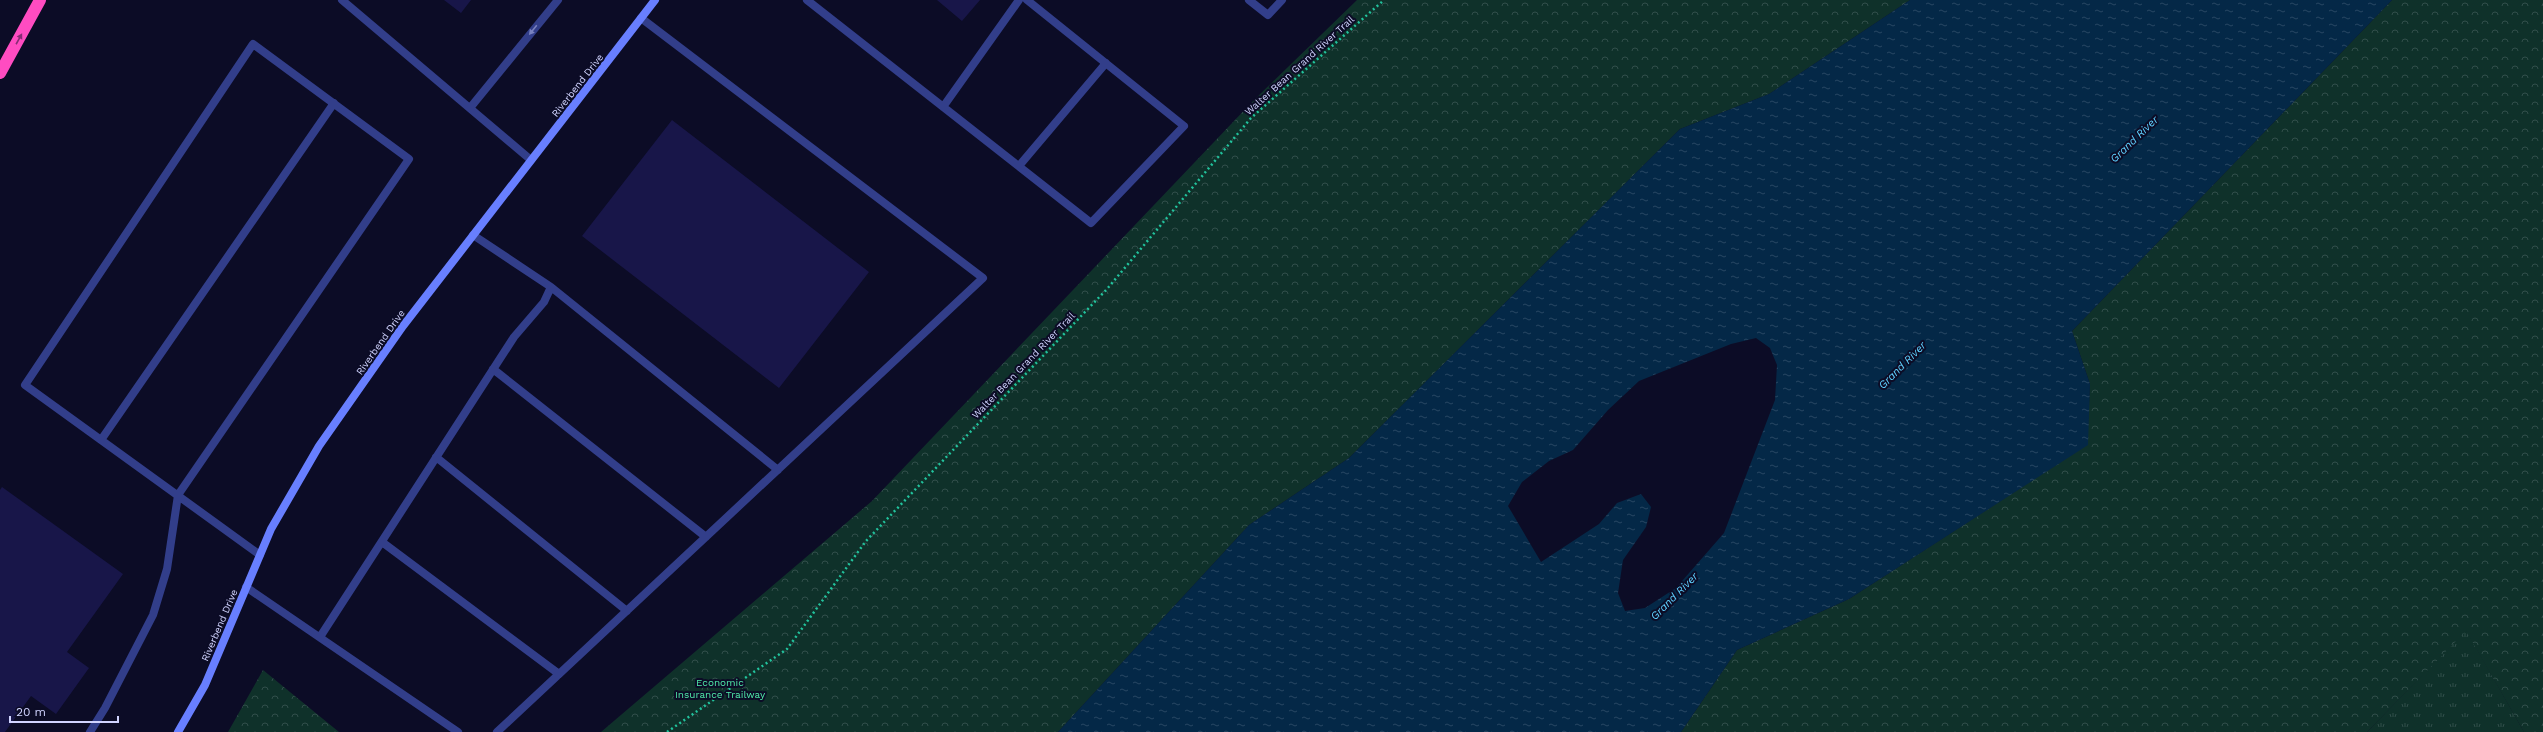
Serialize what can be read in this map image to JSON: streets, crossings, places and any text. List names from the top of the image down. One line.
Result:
{"streets":{"street":["Riverbend Drive"],"path":["Walter Bean Grand River Trail"]},"water":["Grand River"],"parks":["Economic Insurance Trailway"],"scale_bar":"20 m"}
